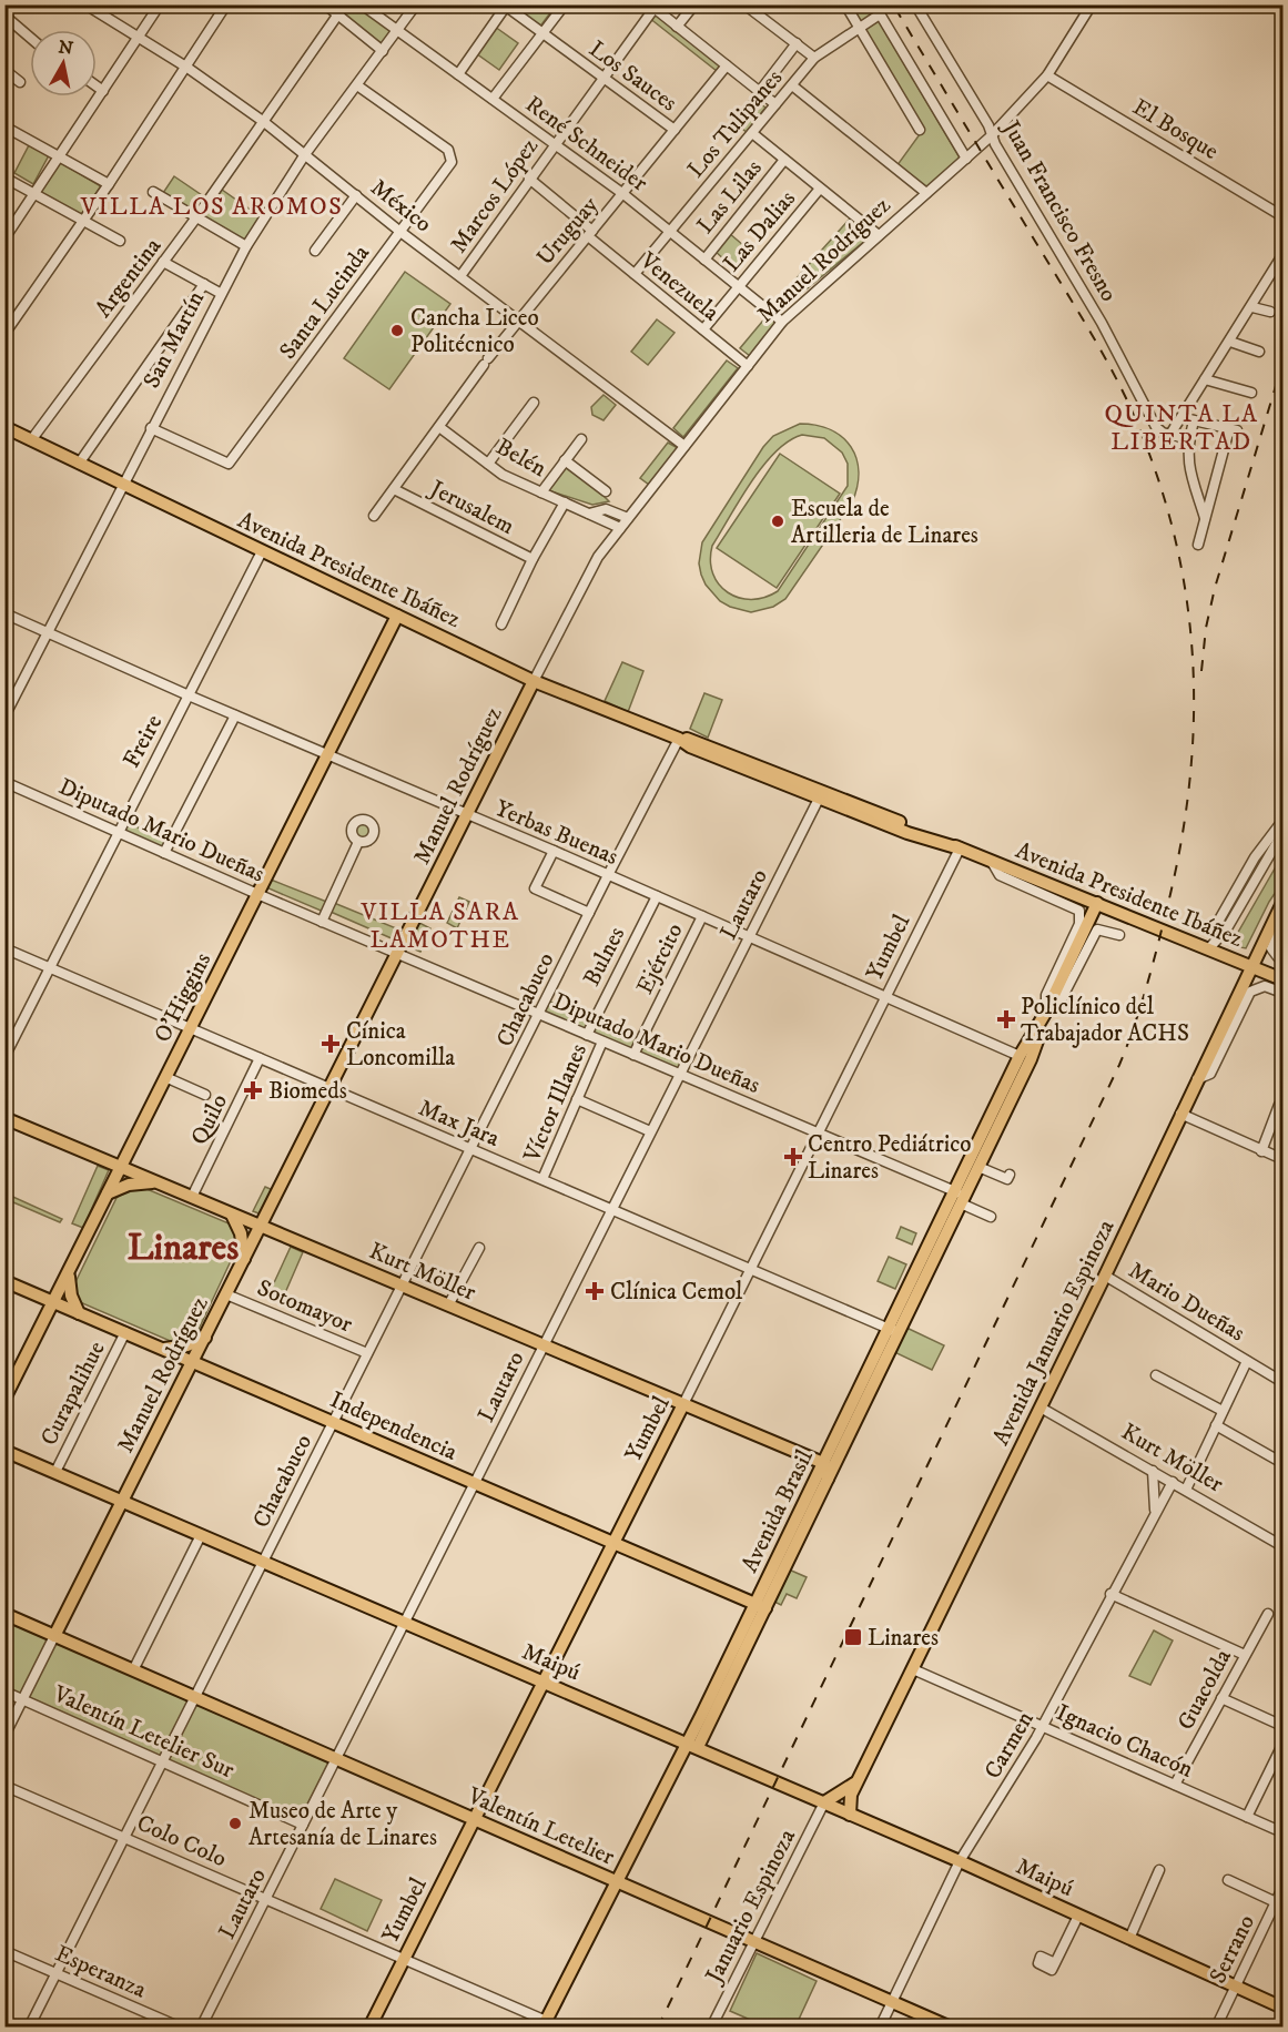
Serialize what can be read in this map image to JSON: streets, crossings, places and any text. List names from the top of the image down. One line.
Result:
{"streets":{"main road":["Manuel Rodríguez","Avenida Presidente Ibáñez","Yumbel","O'Higgins","Kurt Möller","Avenida Januario Espinoza","Independencia","Avenida Brasil","Maipú","Valentín Letelier"],"street":["Los Sauces","Los Tulipanes","El Bosque","René Schneider","Marcos López","Las Lilas","México","Juan Francisco Fresno","Uruguay","Las Dalias","Argentina","Venezuela","Santa Lucinda","San Martín","Belén","Jerusalem","Freire","Diputado Mario Dueñas","Yerbas Buenas","Lautaro","Bulnes","Ejército","Chacabuco","Víctor Illanes","Quilo","Max Jara","Mario Dueñas","Sotomayor","Curapalihue","Guacolda","Valentín Letelier Sur","Ignacio Chacón","Carmen","Colo Colo","Januario Espinoza","Serrano","Esperanza"]},"crossings":[["Los Sauces","Marcos López"],["Los Sauces","Uruguay"],["Los Tulipanes","René Schneider"],["Los Tulipanes","Venezuela"],["El Bosque","Manuel Rodríguez"],["René Schneider","Marcos López"],["René Schneider","Las Lilas"],["René Schneider","Uruguay"],["René Schneider","Las Dalias"],["René Schneider","Manuel Rodríguez"],["René Schneider","San Martín"],["Marcos López","México"],["Marcos López","Venezuela"],["México","Uruguay"],["México","Manuel Rodríguez"],["México","Argentina"],["México","Santa Lucinda"],["México","San Martín"],["Juan Francisco Fresno","Manuel Rodríguez"],["Uruguay","Venezuela"],["Uruguay","Belén"],["Uruguay","Jerusalem"],["Las Dalias","Venezuela"],["Manuel Rodríguez","Venezuela"],["Manuel Rodríguez","Belén"],["Manuel Rodríguez","Avenida Presidente Ibáñez"],["Manuel Rodríguez","Diputado Mario Dueñas"],["Manuel Rodríguez","Yerbas Buenas"],["Manuel Rodríguez","O'Higgins"],["Manuel Rodríguez","Quilo"],["Manuel Rodríguez","Max Jara"],["Manuel Rodríguez","Kurt Möller"],["Manuel Rodríguez","Sotomayor"],["Manuel Rodríguez","Curapalihue"],["Manuel Rodríguez","Independencia"],["Manuel Rodríguez","Maipú"],["Manuel Rodríguez","Valentín Letelier Sur"],["Manuel Rodríguez","Valentín Letelier"],["Argentina","Avenida Presidente Ibáñez"],["Santa Lucinda","San Martín"],["San Martín","Avenida Presidente Ibáñez"],["San Martín","Yerbas Buenas"],["Avenida Presidente Ibáñez","Freire"],["Avenida Presidente Ibáñez","Lautaro"],["Avenida Presidente Ibáñez","Yumbel"],["Avenida Presidente Ibáñez","O'Higgins"],["Avenida Presidente Ibáñez","Chacabuco"],["Avenida Presidente Ibáñez","Avenida Januario Espinoza"],["Avenida Presidente Ibáñez","Avenida Brasil"],["Freire","Diputado Mario Dueñas"],["Freire","Yerbas Buenas"],["Freire","Max Jara"],["Diputado Mario Dueñas","Lautaro"],["Diputado Mario Dueñas","Yumbel"],["Diputado Mario Dueñas","Bulnes"],["Diputado Mario Dueñas","Ejército"],["Diputado Mario Dueñas","O'Higgins"],["Diputado Mario Dueñas","Chacabuco"],["Diputado Mario Dueñas","Víctor Illanes"],["Diputado Mario Dueñas","Avenida Brasil"],["Yerbas Buenas","Lautaro"],["Yerbas Buenas","Yumbel"],["Yerbas Buenas","Bulnes"],["Yerbas Buenas","Ejército"],["Yerbas Buenas","O'Higgins"],["Yerbas Buenas","Chacabuco"],["Yerbas Buenas","Avenida Brasil"],["Lautaro","Max Jara"],["Lautaro","Kurt Möller"],["Lautaro","Independencia"],["Lautaro","Maipú"],["Lautaro","Valentín Letelier Sur"],["Lautaro","Valentín Letelier"],["Lautaro","Colo Colo"],["Yumbel","Max Jara"],["Yumbel","Kurt Möller"],["Yumbel","Independencia"],["Yumbel","Maipú"],["Yumbel","Valentín Letelier"],["Yumbel","Colo Colo"],["O'Higgins","Quilo"],["O'Higgins","Max Jara"],["O'Higgins","Kurt Möller"],["O'Higgins","Sotomayor"],["O'Higgins","Curapalihue"],["O'Higgins","Independencia"],["Chacabuco","Max Jara"],["Chacabuco","Kurt Möller"],["Chacabuco","Sotomayor"],["Chacabuco","Independencia"],["Chacabuco","Maipú"],["Chacabuco","Valentín Letelier Sur"],["Chacabuco","Valentín Letelier"],["Chacabuco","Colo Colo"],["Chacabuco","Esperanza"],["Víctor Illanes","Max Jara"],["Quilo","Max Jara"],["Quilo","Kurt Möller"],["Quilo","Sotomayor"],["Quilo","Curapalihue"],["Quilo","Independencia"],["Max Jara","Avenida Brasil"],["Kurt Möller","Sotomayor"],["Kurt Möller","Avenida Januario Espinoza"],["Kurt Möller","Curapalihue"],["Kurt Möller","Independencia"],["Kurt Möller","Avenida Brasil"],["Kurt Möller","Carmen"],["Mario Dueñas","Avenida Januario Espinoza"],["Sotomayor","Curapalihue"],["Sotomayor","Independencia"],["Avenida Januario Espinoza","Maipú"],["Avenida Januario Espinoza","Ignacio Chacón"],["Avenida Januario Espinoza","Januario Espinoza"],["Curapalihue","Independencia"],["Curapalihue","Maipú"],["Independencia","Avenida Brasil"],["Avenida Brasil","Maipú"],["Avenida Brasil","Valentín Letelier"],["Avenida Brasil","Colo Colo"],["Maipú","Carmen"],["Maipú","Januario Espinoza"],["Maipú","Serrano"],["Guacolda","Ignacio Chacón"],["Ignacio Chacón","Carmen"],["Carmen","Valentín Letelier"],["Valentín Letelier","Januario Espinoza"]],"districts":["VILLA LOS AROMOS","QUINTA LA LIBERTAD","VILLA SARA LAMOTHE","Linares"],"places":{"other":["Cancha Liceo Politécnico","Escuela de Artilleria de Linares","Museo de Arte y Artesanía de Linares"],"health":["Policlínico del Trabajador ACHS","Cínica Loncomilla","Biomeds","Centro Pediátrico Linares","Clínica Cemol"],"transit":["Linares"]},"north":"top"}
